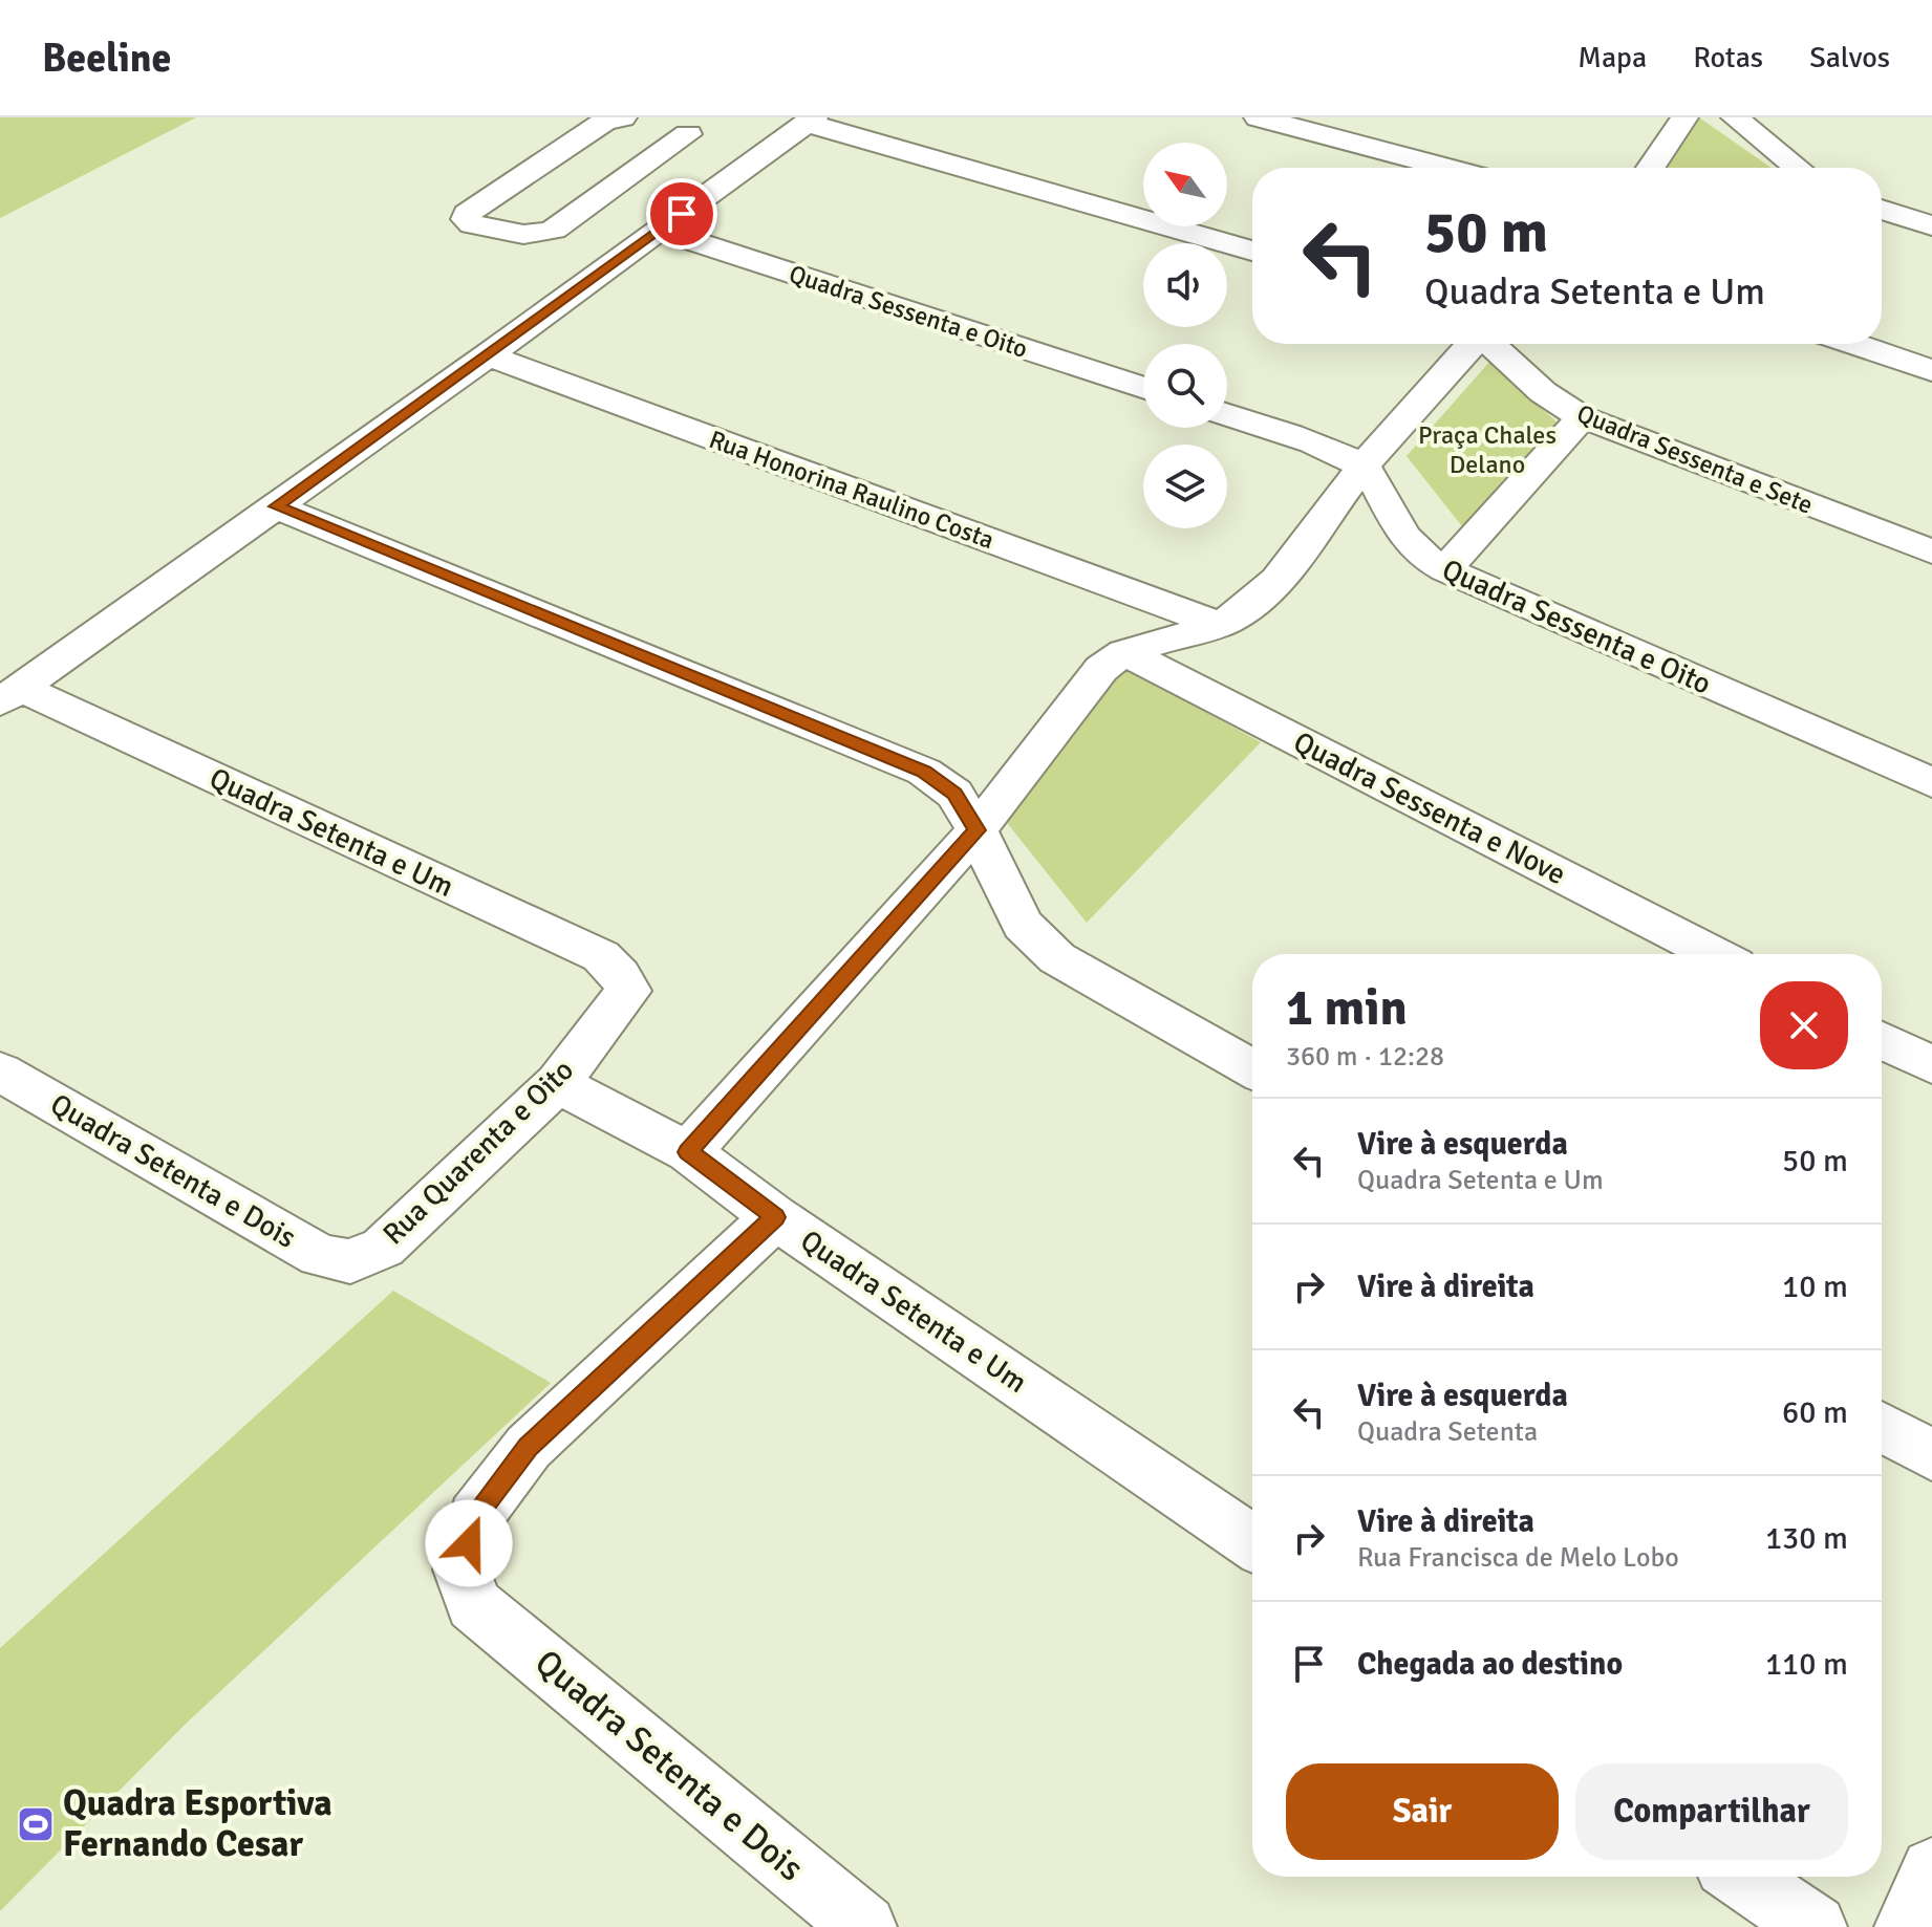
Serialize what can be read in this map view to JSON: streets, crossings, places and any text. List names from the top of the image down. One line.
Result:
{"streets":{"street":["Quadra Sessenta e Oito","Quadra Sessenta e Sete","Rua Honorina Raulino Costa","Quadra Sessenta e Nove","Quadra Setenta e Um","Rua Quarenta e Oito","Quadra Setenta e Dois"]},"crossings":[["Quadra Setenta e Um","Rua Quarenta e Oito"],["Quadra Setenta e Um","Quadra Setenta e Dois"],["Rua Quarenta e Oito","Quadra Setenta e Dois"]],"parks":["Praça Chales Delano"],"places":{"sports":["Quadra Esportiva Fernando Cesar"]},"north":"top left","page":{"header":"Beeline","nav":["Mapa","Rotas","Salvos"],"turn":["50 m","Quadra Setenta e Um"],"heading":["1 min","360 m · 12:28"],"list":[{"name":"Vire à esquerda","note":"Quadra Setenta e Um","value":"50 m"},{"name":"Vire à direita","value":"10 m"},{"name":"Vire à esquerda","note":"Quadra Setenta","value":"60 m"},{"name":"Vire à direita","note":"Rua Francisca de Melo Lobo","value":"130 m"},{"name":"Chegada ao destino","value":"110 m"}],"buttons":["Sair","Compartilhar"]}}
